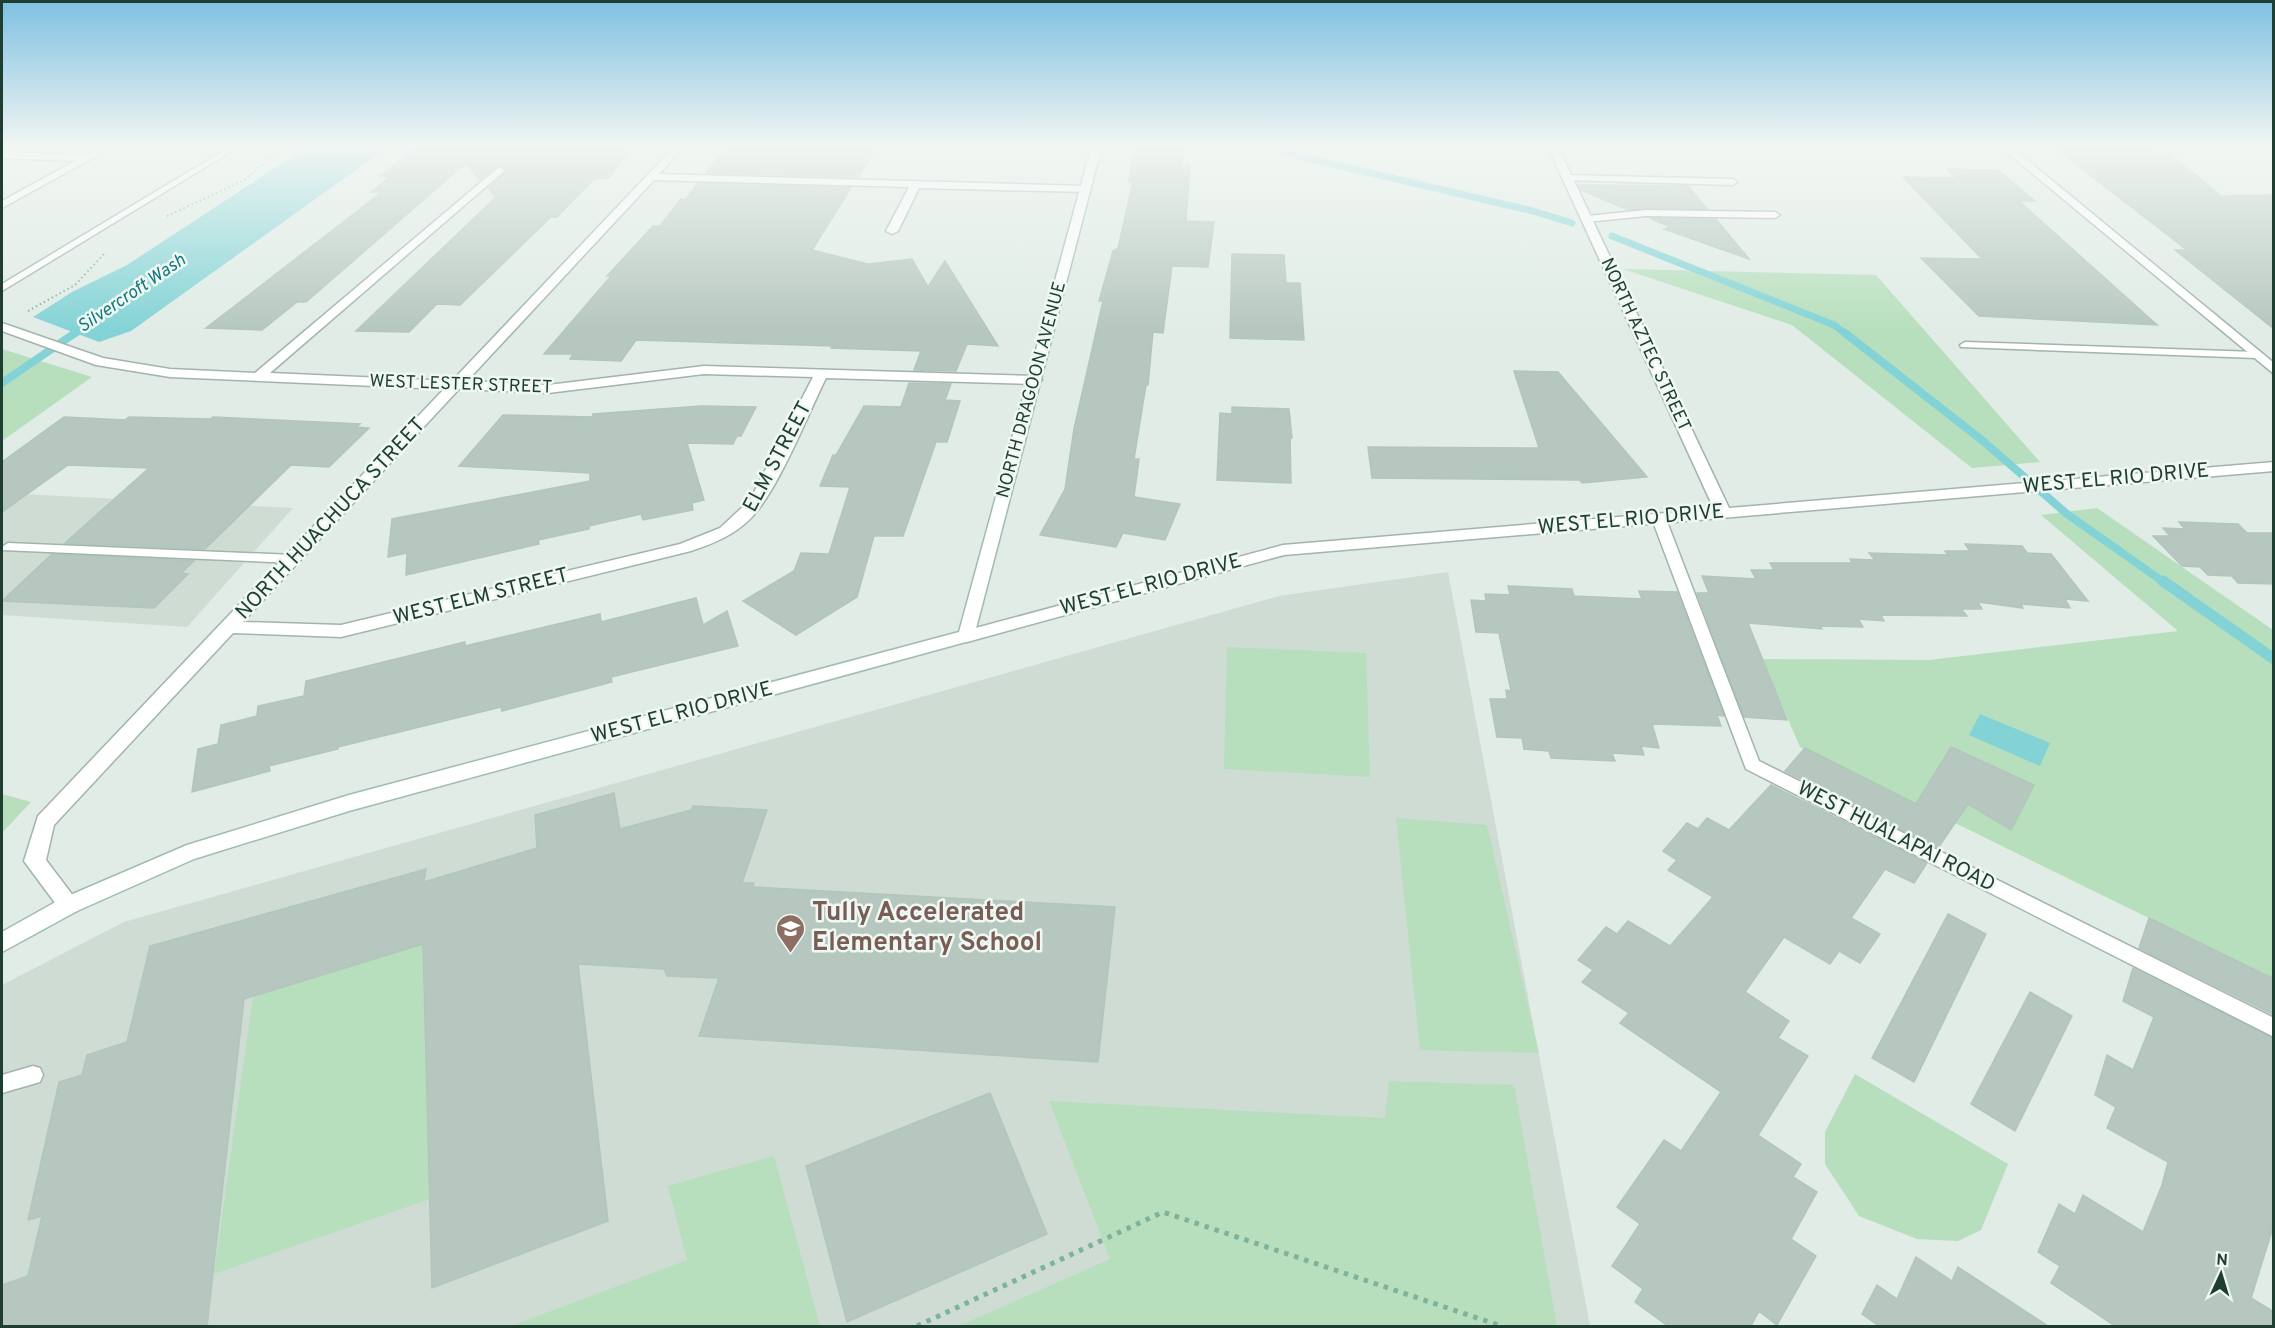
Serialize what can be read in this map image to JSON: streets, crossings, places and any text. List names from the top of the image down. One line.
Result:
{"streets":{"street":["NORTH AZTEC STREET","WEST LESTER STREET","NORTH DRAGOON AVENUE","ELM STREET","WEST EL RIO DRIVE","NORTH HUACHUCA STREET","WEST ELM STREET"],"lane":["WEST HUALAPAI ROAD"]},"crossings":[["NORTH AZTEC STREET","WEST EL RIO DRIVE"],["WEST LESTER STREET","NORTH DRAGOON AVENUE"],["WEST LESTER STREET","ELM STREET"],["WEST LESTER STREET","NORTH HUACHUCA STREET"],["NORTH DRAGOON AVENUE","WEST EL RIO DRIVE"],["ELM STREET","WEST ELM STREET"],["WEST EL RIO DRIVE","NORTH HUACHUCA STREET"],["WEST EL RIO DRIVE","WEST HUALAPAI ROAD"],["NORTH HUACHUCA STREET","WEST ELM STREET"]],"water":["Silvercroft Wash"],"places":{"school or university":["Tully Accelerated Elementary School"]},"north":"top"}
